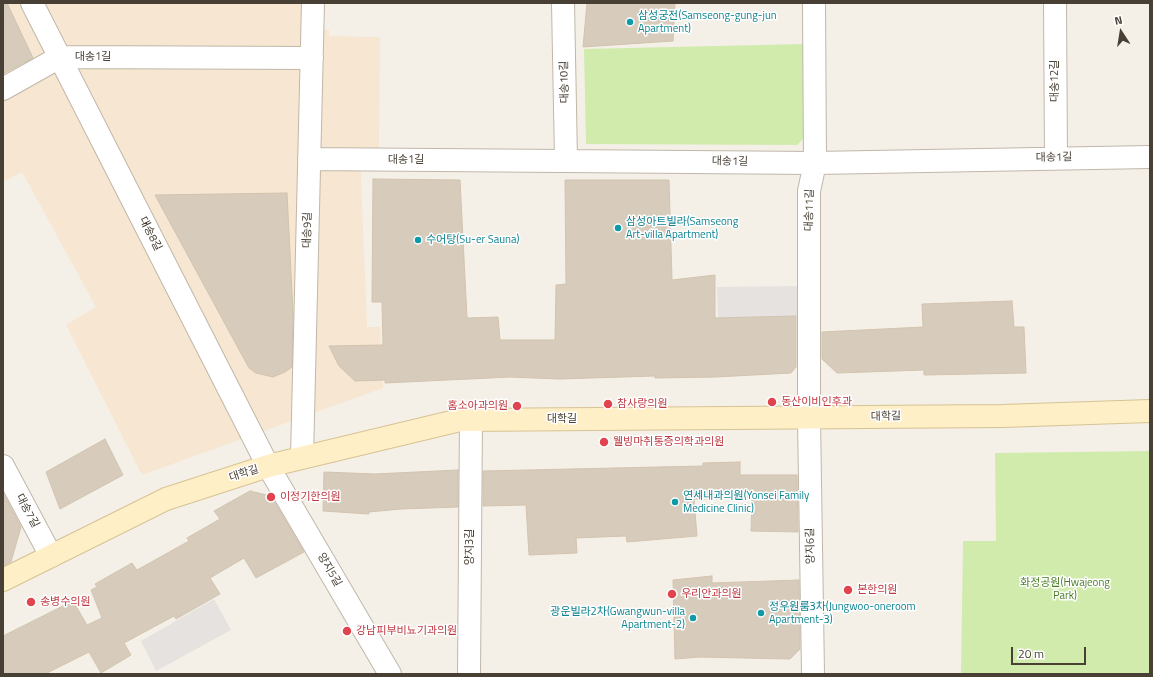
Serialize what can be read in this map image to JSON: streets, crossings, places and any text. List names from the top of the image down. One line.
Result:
{"streets":{"street":["대송1길","대송12길","대송10길","대송11길","대송9길","대송8길","대학길","대송7길","양지6길","양지3길","양지5길"]},"crossings":[["대송1길","대송12길"],["대송1길","대송10길"],["대송1길","대송11길"],["대송1길","대송9길"],["대송1길","대송8길"],["대송11길","대학길"],["대송11길","양지6길"],["대송9길","대학길"],["대송8길","대학길"],["대송8길","양지5길"],["대학길","대송7길"],["대학길","양지6길"],["대학길","양지3길"],["대학길","양지5길"]],"parks":["화정공원(Hwajeong Park)"],"places":["삼성궁전(Samseong-gung-jun Apartment)","삼성아트빌라(Samseong Art-villa Apartment)","수어탕(Su-er Sauna)","동산이비인후과","참사랑의원","홈소아과의원","웰빙마취통증의학과의원","이정기한의원","연세내과의원(Yonsei Family Medicine Clinic)","본한의원","우리안과의원","송병수의원","정우원룸3차(Jungwoo-oneroom Apartment-3)","광운빌라2차(Gwangwun-villa Apartment-2)","강남피부비뇨기과의원"],"scale_bar":"20 m","north":"top"}
